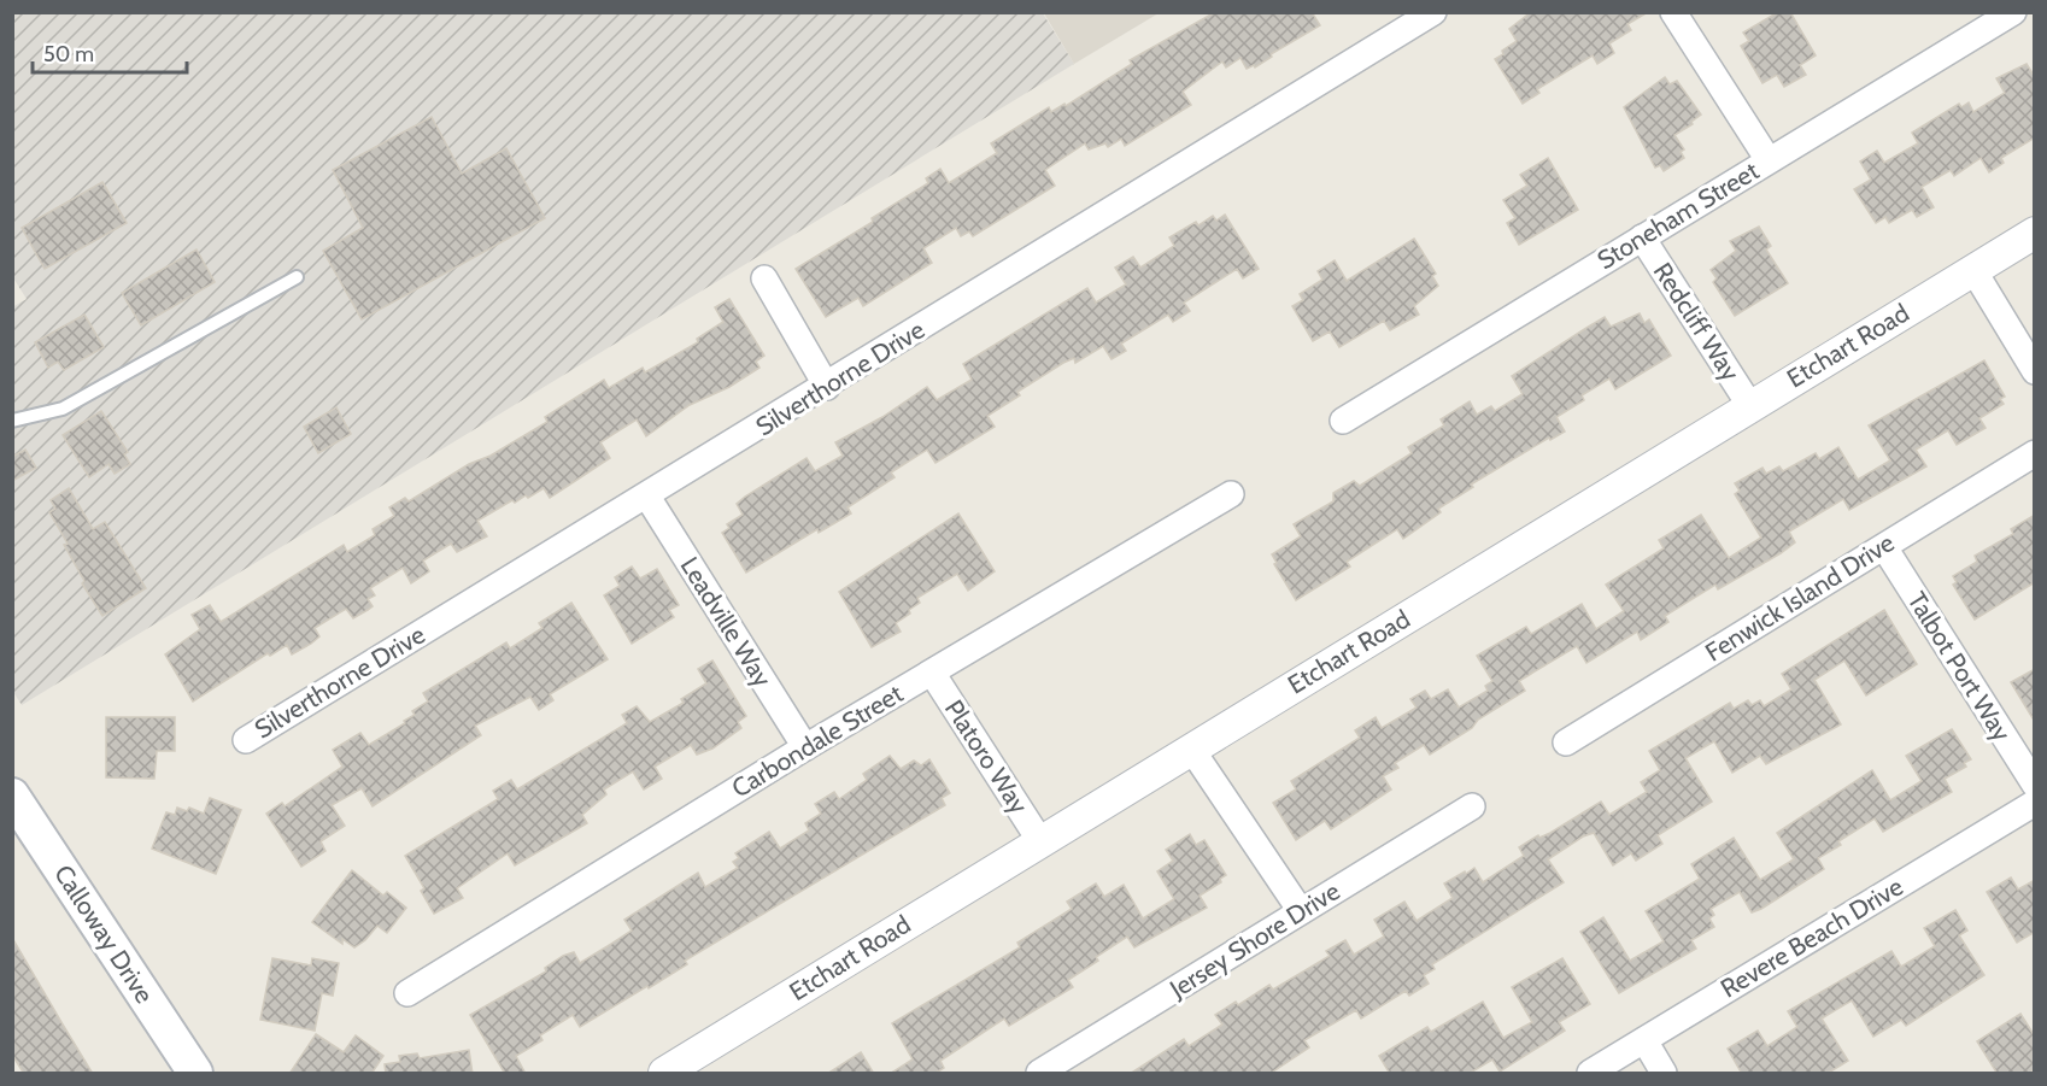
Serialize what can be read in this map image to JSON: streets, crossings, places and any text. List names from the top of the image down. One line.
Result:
{"streets":{"main road":["Calloway Drive"],"street":["Stoneham Street","Redcliff Way","Etchart Road","Silverthorne Drive","Fenwick Island Drive","Leadville Way","Talbot Port Way","Carbondale Street","Platoro Way","Revere Beach Drive","Jersey Shore Drive"]},"crossings":[["Stoneham Street","Redcliff Way"],["Redcliff Way","Etchart Road"],["Etchart Road","Platoro Way"],["Silverthorne Drive","Leadville Way"],["Fenwick Island Drive","Talbot Port Way"],["Leadville Way","Carbondale Street"],["Carbondale Street","Platoro Way"]],"scale_bar":"50 m"}
